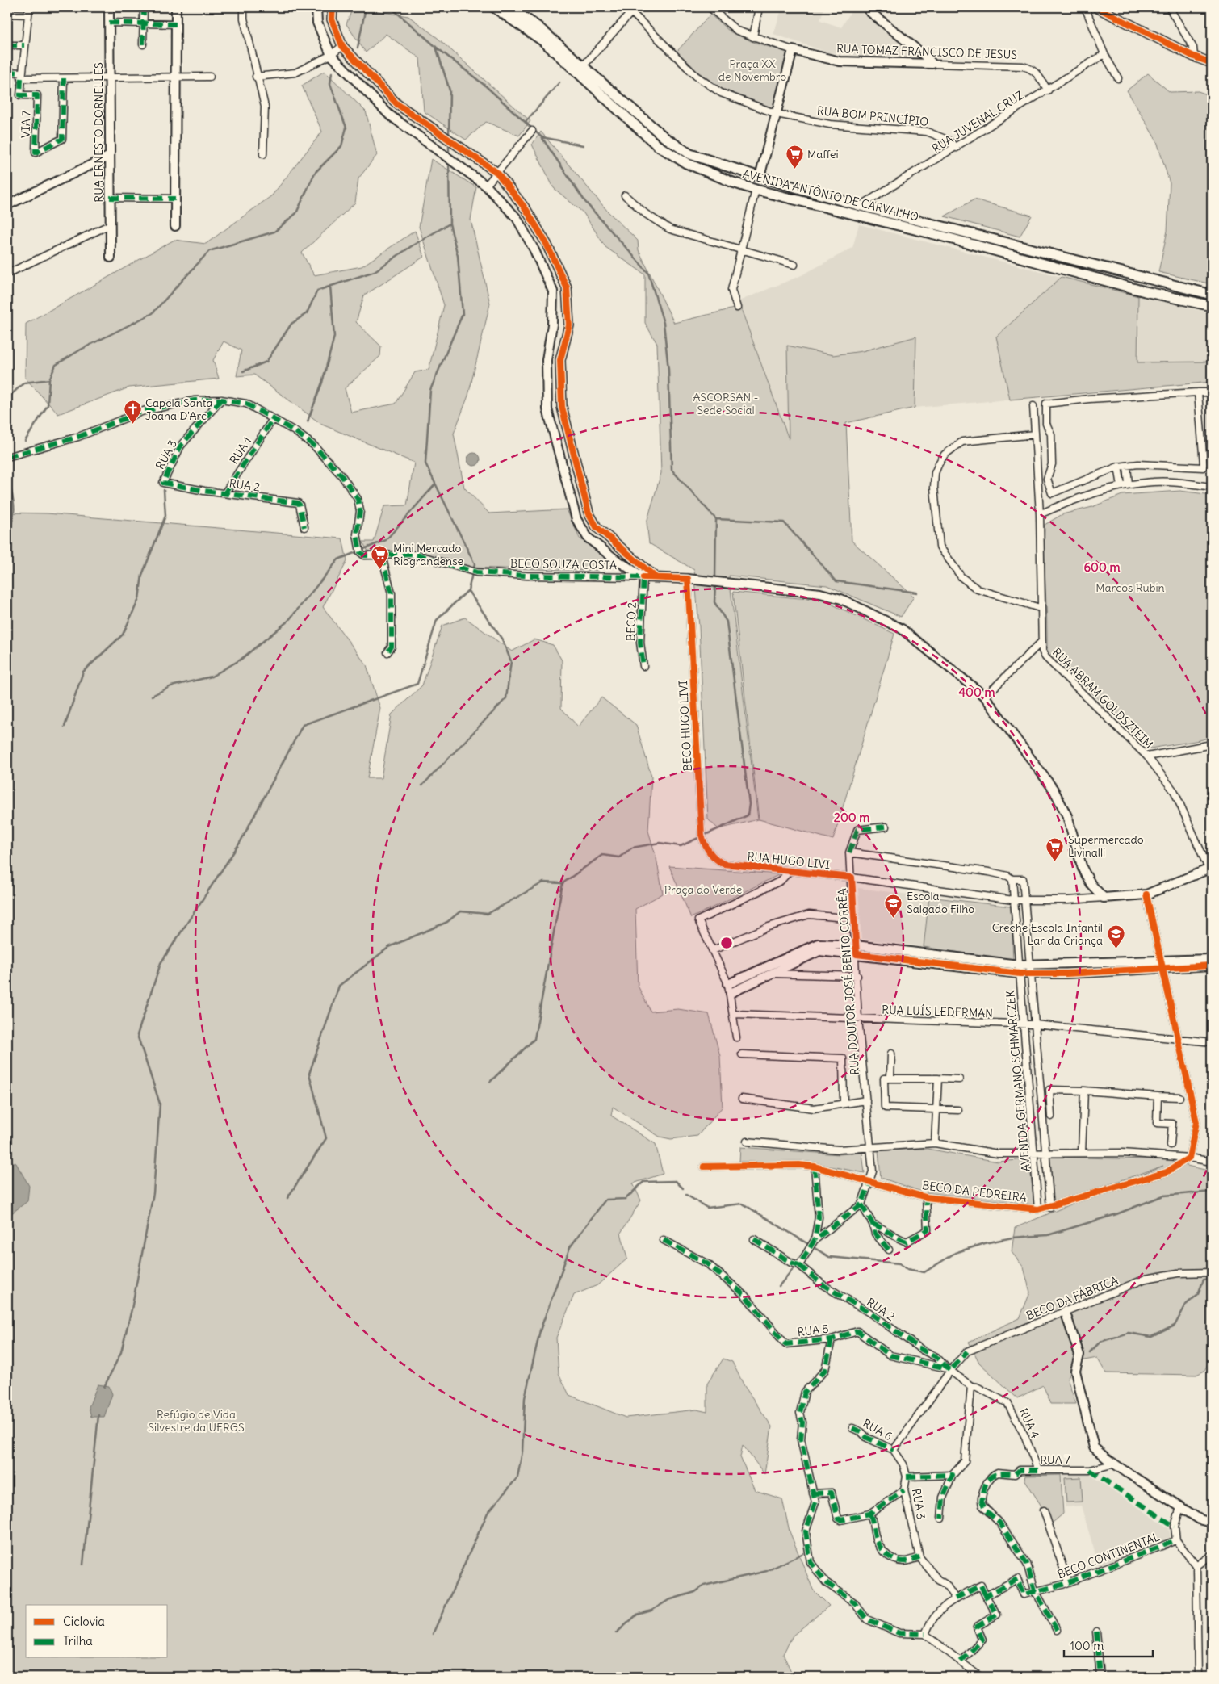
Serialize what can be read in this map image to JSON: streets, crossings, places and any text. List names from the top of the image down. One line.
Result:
{"streets":{"main road":["AVENIDA ANTÔNIO DE CARVALHO"],"street":["RUA TOMAZ FRANCISCO DE JESUS","RUA BOM PRINCÍPIO","RUA JUVENAL CRUZ","VIA 7","RUA ERNESTO DORNELLES","RUA 1","RUA 3","RUA 2","BECO SOUZA COSTA","BECO 2","RUA ABRAM GOLDSZTEIM","BECO HUGO LIVI","RUA HUGO LIVI","RUA DOUTOR JOSÉ BENTO CORRÊA","RUA LUÍS LEDERMAN","AVENIDA GERMANO SCHMARCZEK","BECO DA PEDREIRA","BECO DA FÁBRICA","RUA 5","RUA 4","RUA 6","RUA 7","BECO CONTINENTAL"]},"crossings":[["RUA TOMAZ FRANCISCO DE JESUS","RUA JUVENAL CRUZ"],["RUA BOM PRINCÍPIO","RUA JUVENAL CRUZ"],["RUA JUVENAL CRUZ","AVENIDA ANTÔNIO DE CARVALHO"],["RUA 1","RUA 2"],["RUA 1","BECO SOUZA COSTA"],["RUA 3","RUA 2"],["RUA 3","BECO SOUZA COSTA"],["RUA 3","RUA 6"],["RUA 2","BECO DA FÁBRICA"],["RUA 2","RUA 5"],["RUA 2","RUA 4"],["BECO SOUZA COSTA","BECO 2"],["BECO SOUZA COSTA","BECO HUGO LIVI"],["BECO SOUZA COSTA","RUA HUGO LIVI"],["BECO HUGO LIVI","RUA HUGO LIVI"],["RUA HUGO LIVI","RUA DOUTOR JOSÉ BENTO CORRÊA"],["RUA HUGO LIVI","AVENIDA GERMANO SCHMARCZEK"],["RUA DOUTOR JOSÉ BENTO CORRÊA","RUA LUÍS LEDERMAN"],["RUA DOUTOR JOSÉ BENTO CORRÊA","BECO DA PEDREIRA"],["RUA LUÍS LEDERMAN","AVENIDA GERMANO SCHMARCZEK"],["AVENIDA GERMANO SCHMARCZEK","BECO DA PEDREIRA"],["BECO DA FÁBRICA","RUA 5"],["BECO DA FÁBRICA","RUA 4"],["RUA 5","RUA 4"],["RUA 4","RUA 7"],["RUA 7","BECO CONTINENTAL"]],"parks":["Praça XX de Novembro","ASCORSAN - Sede Social","Marcos Rubin","Praça do Verde","Refúgio de Vida Silvestre da UFRGS"],"places":{"supermarket":["Maffei","Mini Mercado Riograndense","Supermercado Livinalli"],"church":["Capela Santa Joana D'Arc"],"school or university":["Escola Salgado Filho","Creche Escola Infantil Lar da Criança"]},"legend":["Ciclovia","Trilha"],"scale_bar":"100 m","rings":["600 m","400 m","200 m"]}
